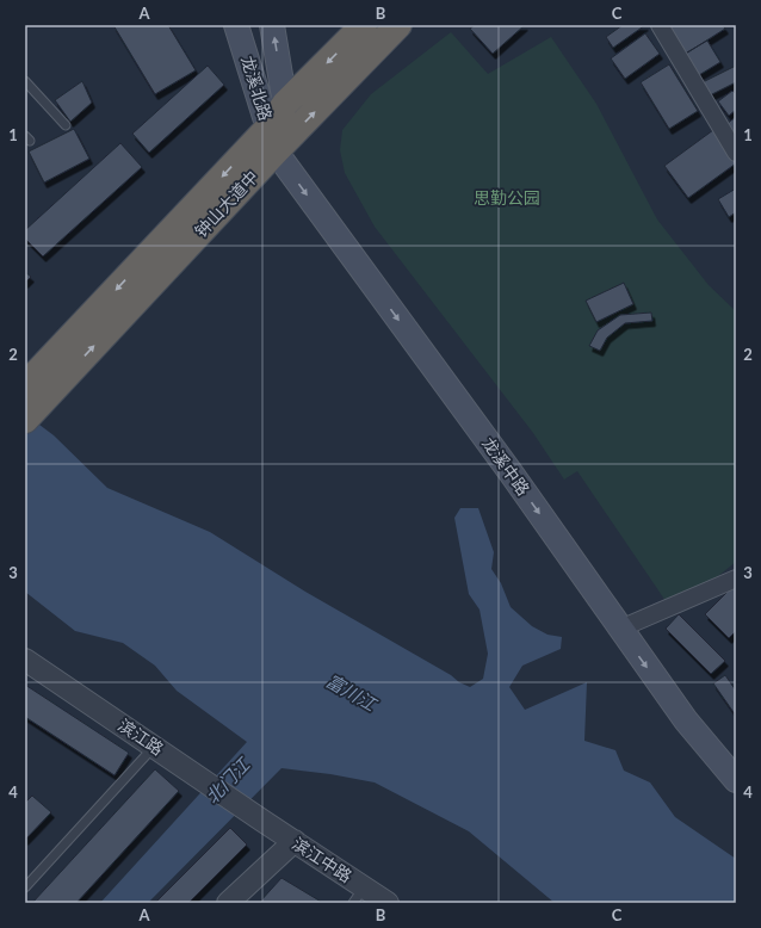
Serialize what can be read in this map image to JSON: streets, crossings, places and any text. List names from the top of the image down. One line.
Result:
{"streets":{"highway":["钟山大道中"],"main road":["龙溪北路","龙溪中路"],"street":["滨江路","滨江中路"]},"crossings":[["龙溪北路","钟山大道中"],["龙溪北路","龙溪中路"],["钟山大道中","龙溪中路"],["滨江路","滨江中路"]],"water":["富川江","北门江"],"parks":["思勤公园"],"grid":{"columns":["A","B","C"],"rows":["1","2","3","4"]}}
